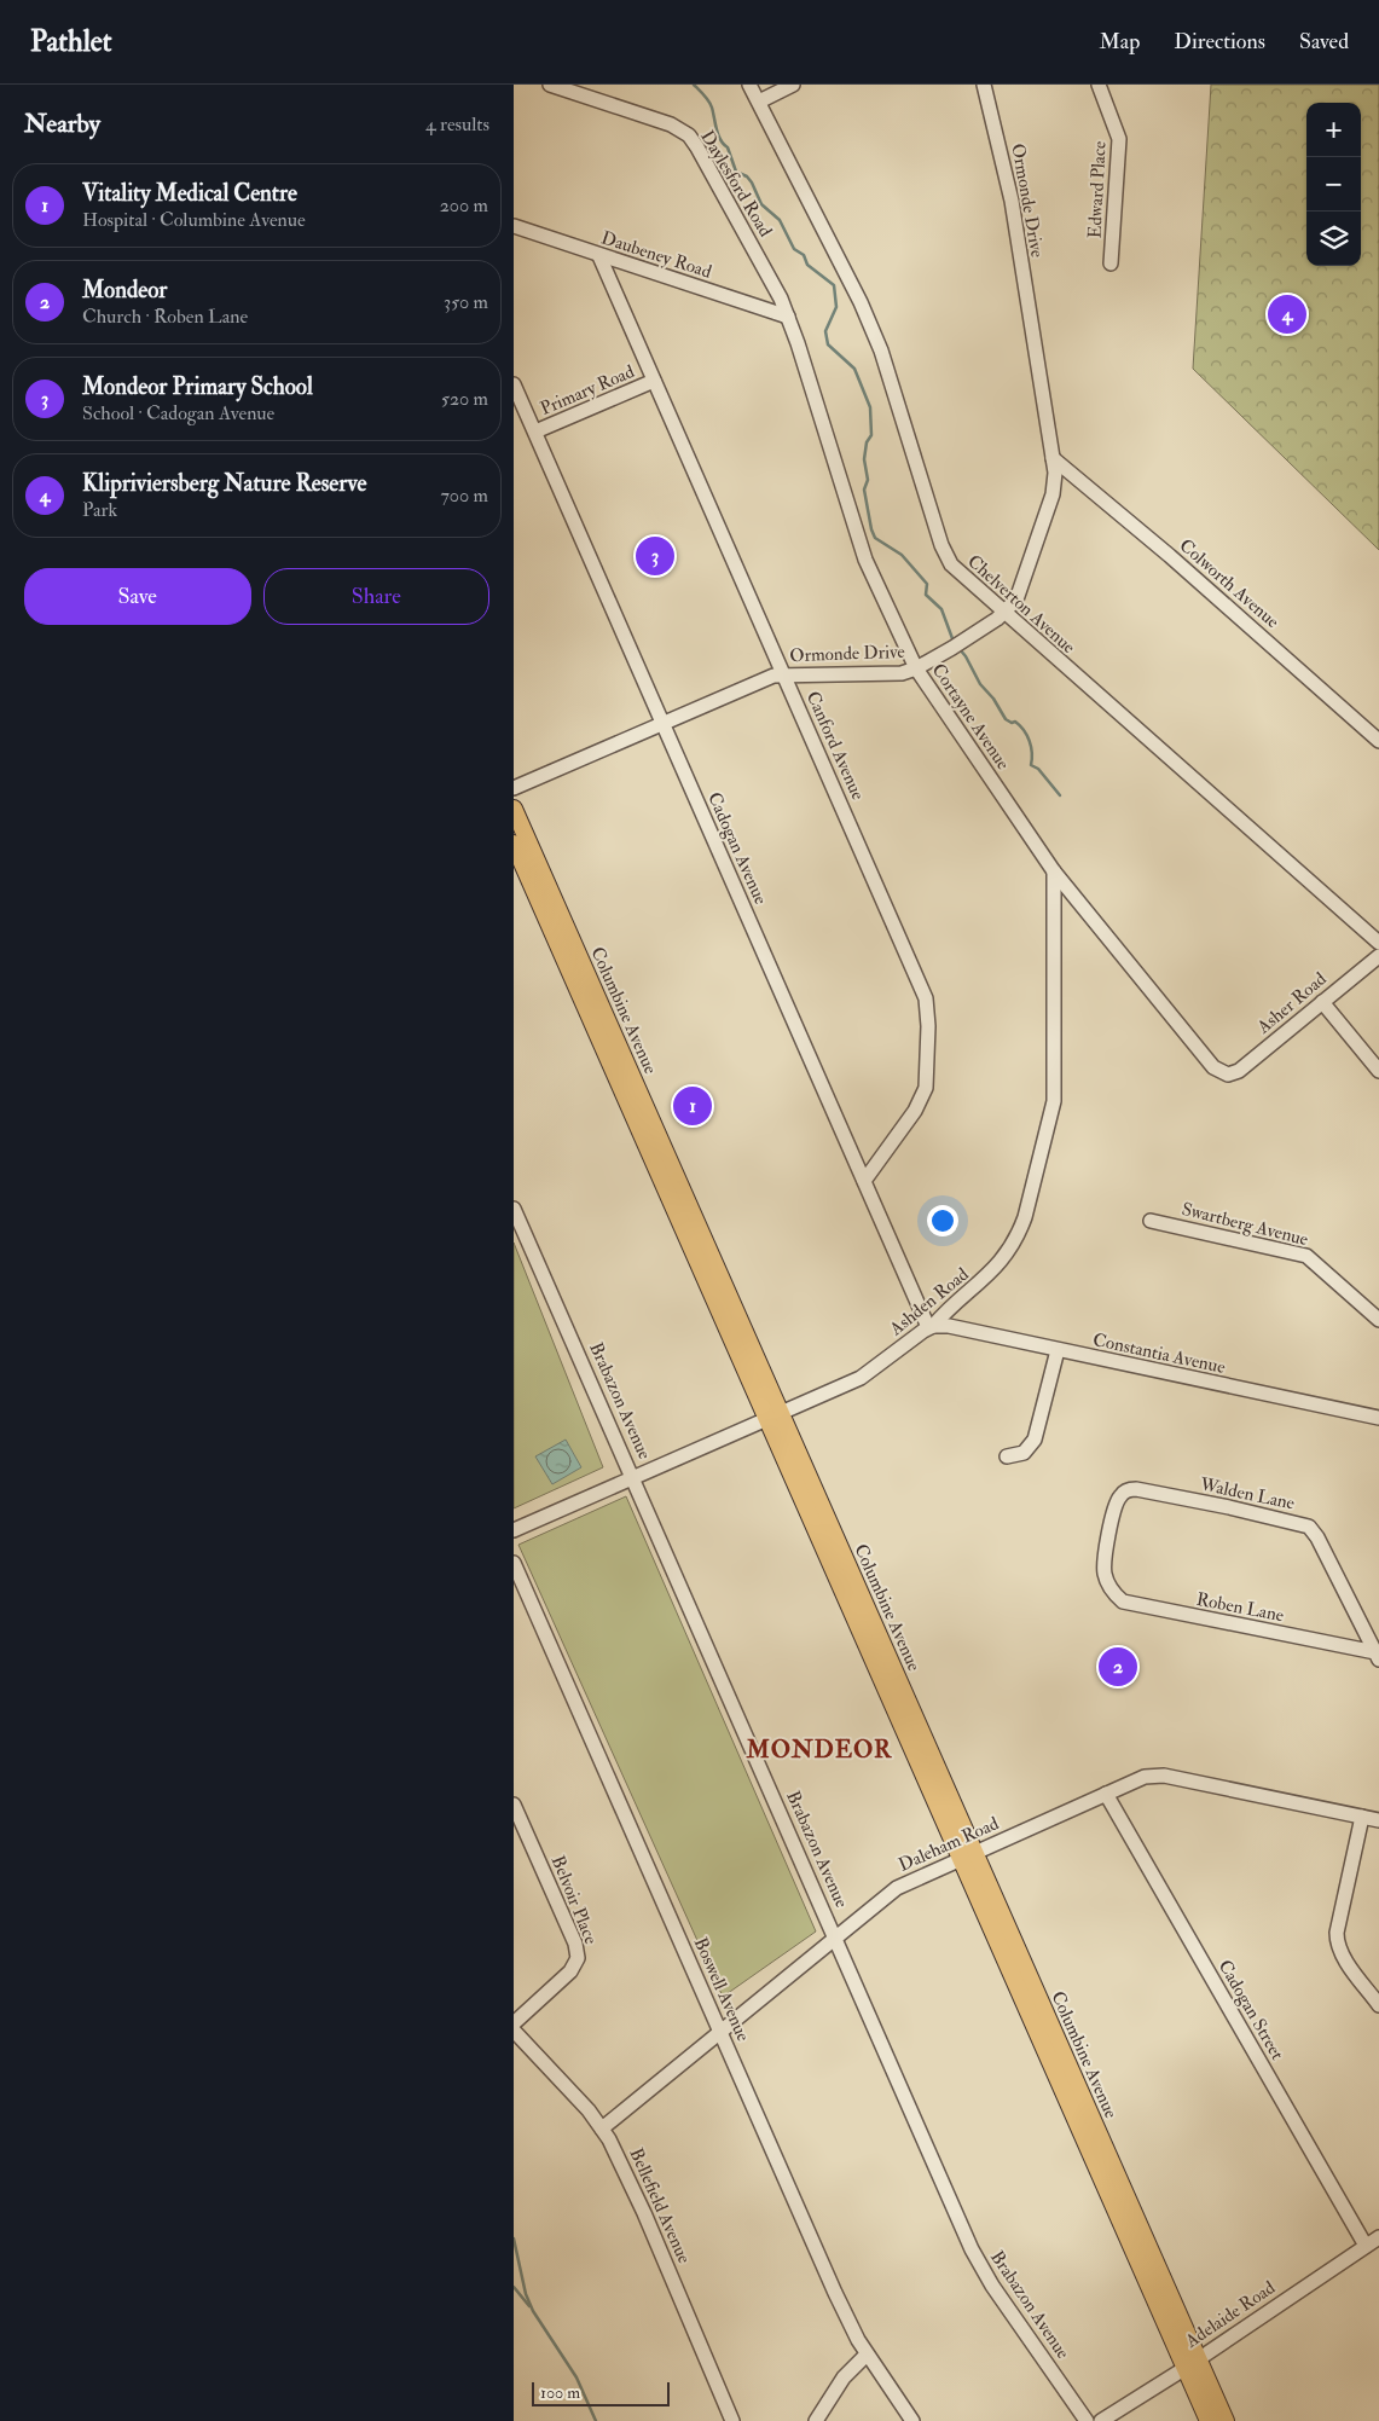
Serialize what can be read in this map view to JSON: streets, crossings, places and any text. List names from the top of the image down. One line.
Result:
{"streets":{"main road":["Columbine Avenue"],"street":["Daylesford Road","Edward Place","Ormonde Drive","Daubeney Road","Primary Road","Colworth Avenue","Chelverton Avenue","Cortayne Avenue","Canford Avenue","Cadogan Avenue","Asher Road","Swartberg Avenue","Ashden Road","Constantia Avenue","Brabazon Avenue","Walden Lane","Roben Lane","Daleham Road","Belvoir Place","Boswell Avenue","Cadogan Street","Bellefield Avenue","Adelaide Road"]},"crossings":[["Daylesford Road","Daubeney Road"],["Daylesford Road","Cortayne Avenue"],["Ormonde Drive","Colworth Avenue"],["Ormonde Drive","Chelverton Avenue"],["Ormonde Drive","Cortayne Avenue"],["Ormonde Drive","Canford Avenue"],["Ormonde Drive","Cadogan Avenue"],["Daubeney Road","Cortayne Avenue"],["Daubeney Road","Canford Avenue"],["Primary Road","Canford Avenue"],["Primary Road","Cadogan Avenue"],["Cortayne Avenue","Asher Road"],["Cortayne Avenue","Ashden Road"],["Canford Avenue","Cadogan Avenue"],["Cadogan Avenue","Ashden Road"],["Cadogan Avenue","Constantia Avenue"],["Columbine Avenue","Ashden Road"],["Columbine Avenue","Daleham Road"],["Columbine Avenue","Adelaide Road"],["Ashden Road","Constantia Avenue"],["Ashden Road","Brabazon Avenue"],["Brabazon Avenue","Daleham Road"],["Walden Lane","Roben Lane"],["Daleham Road","Boswell Avenue"],["Daleham Road","Cadogan Street"],["Daleham Road","Bellefield Avenue"],["Cadogan Street","Adelaide Road"]],"districts":["MONDEOR"],"scale_bar":"100 m","page":{"header":"Pathlet","nav":["Map","Directions","Saved"],"heading":["Nearby","4 results"],"map_buttons":["+","−"],"list":[{"mark":"1","name":"Vitality Medical Centre","note":"Hospital · Columbine Avenue","value":"200 m"},{"mark":"2","name":"Mondeor","note":"Church · Roben Lane","value":"350 m"},{"mark":"3","name":"Mondeor Primary School","note":"School · Cadogan Avenue","value":"520 m"},{"mark":"4","name":"Klipriviersberg Nature Reserve","note":"Park","value":"700 m"}],"pins":["4","3","1","2"],"buttons":["Save","Share"],"scale":"100 m"}}
